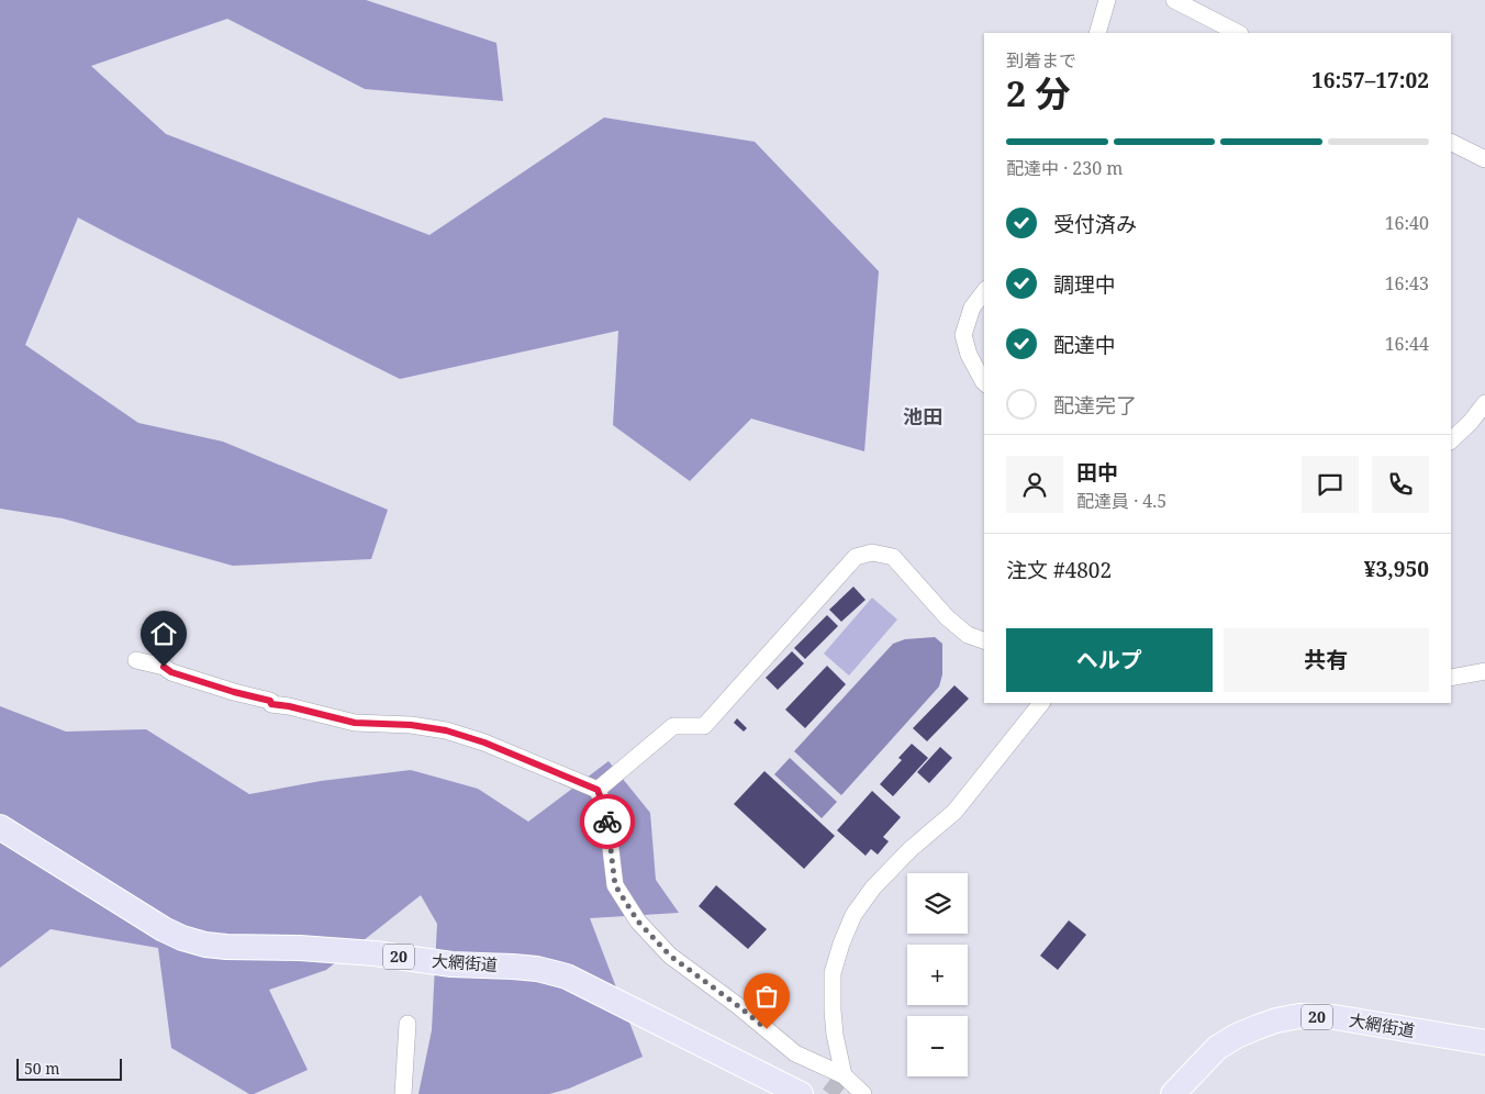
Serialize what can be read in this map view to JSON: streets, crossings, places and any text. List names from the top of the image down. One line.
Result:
{"streets":{"main road":["20","大網街道"]},"districts":["池田"],"scale_bar":"50 m","page":{"heading":["2 分","到着まで","16:57–17:02"],"panel":["田中","配達員 · 4.5","注文 #4802","¥3,950"],"bar":"配達中 · 230 m","list":[["受付済み","16:40"],["調理中","16:43"],["配達中","16:44"],"配達完了"],"buttons":["ヘルプ","共有"],"map_buttons":["+","−"],"scale":"50 m"}}
